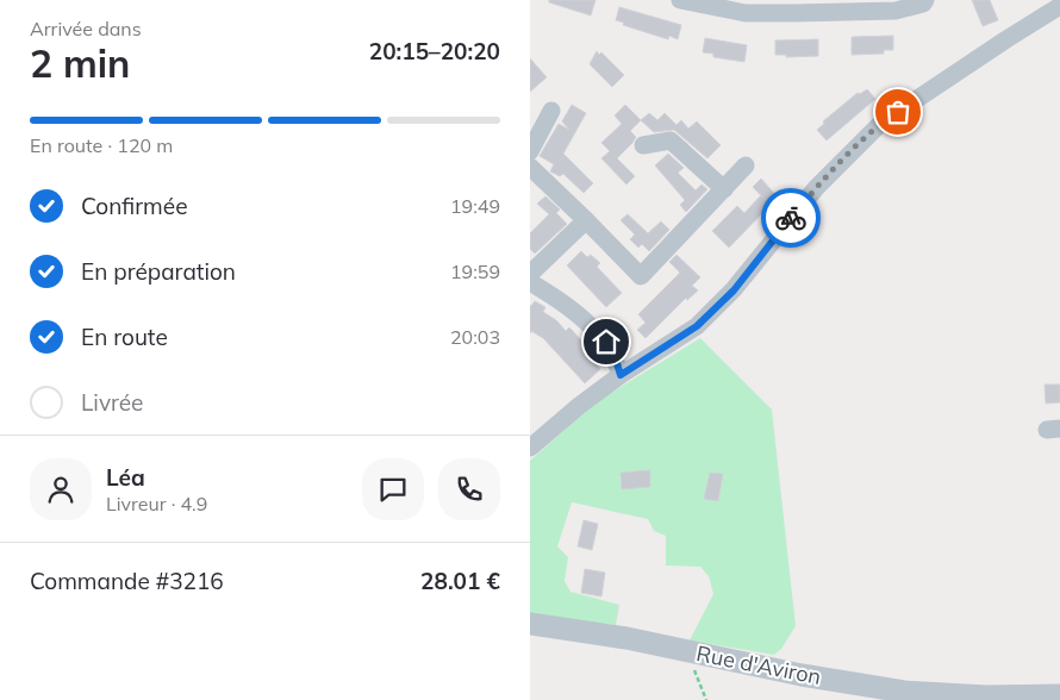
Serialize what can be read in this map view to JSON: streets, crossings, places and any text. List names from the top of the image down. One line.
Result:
{"streets":{"street":["Rue d'Aviron"]},"page":{"heading":["2 min","Arrivée dans","20:15–20:20"],"panel":["Léa","Livreur · 4.9","Commande #3216","28.01 €"],"bar":"En route · 120 m","list":[["Confirmée","19:49"],["En préparation","19:59"],["En route","20:03"],"Livrée"]}}
